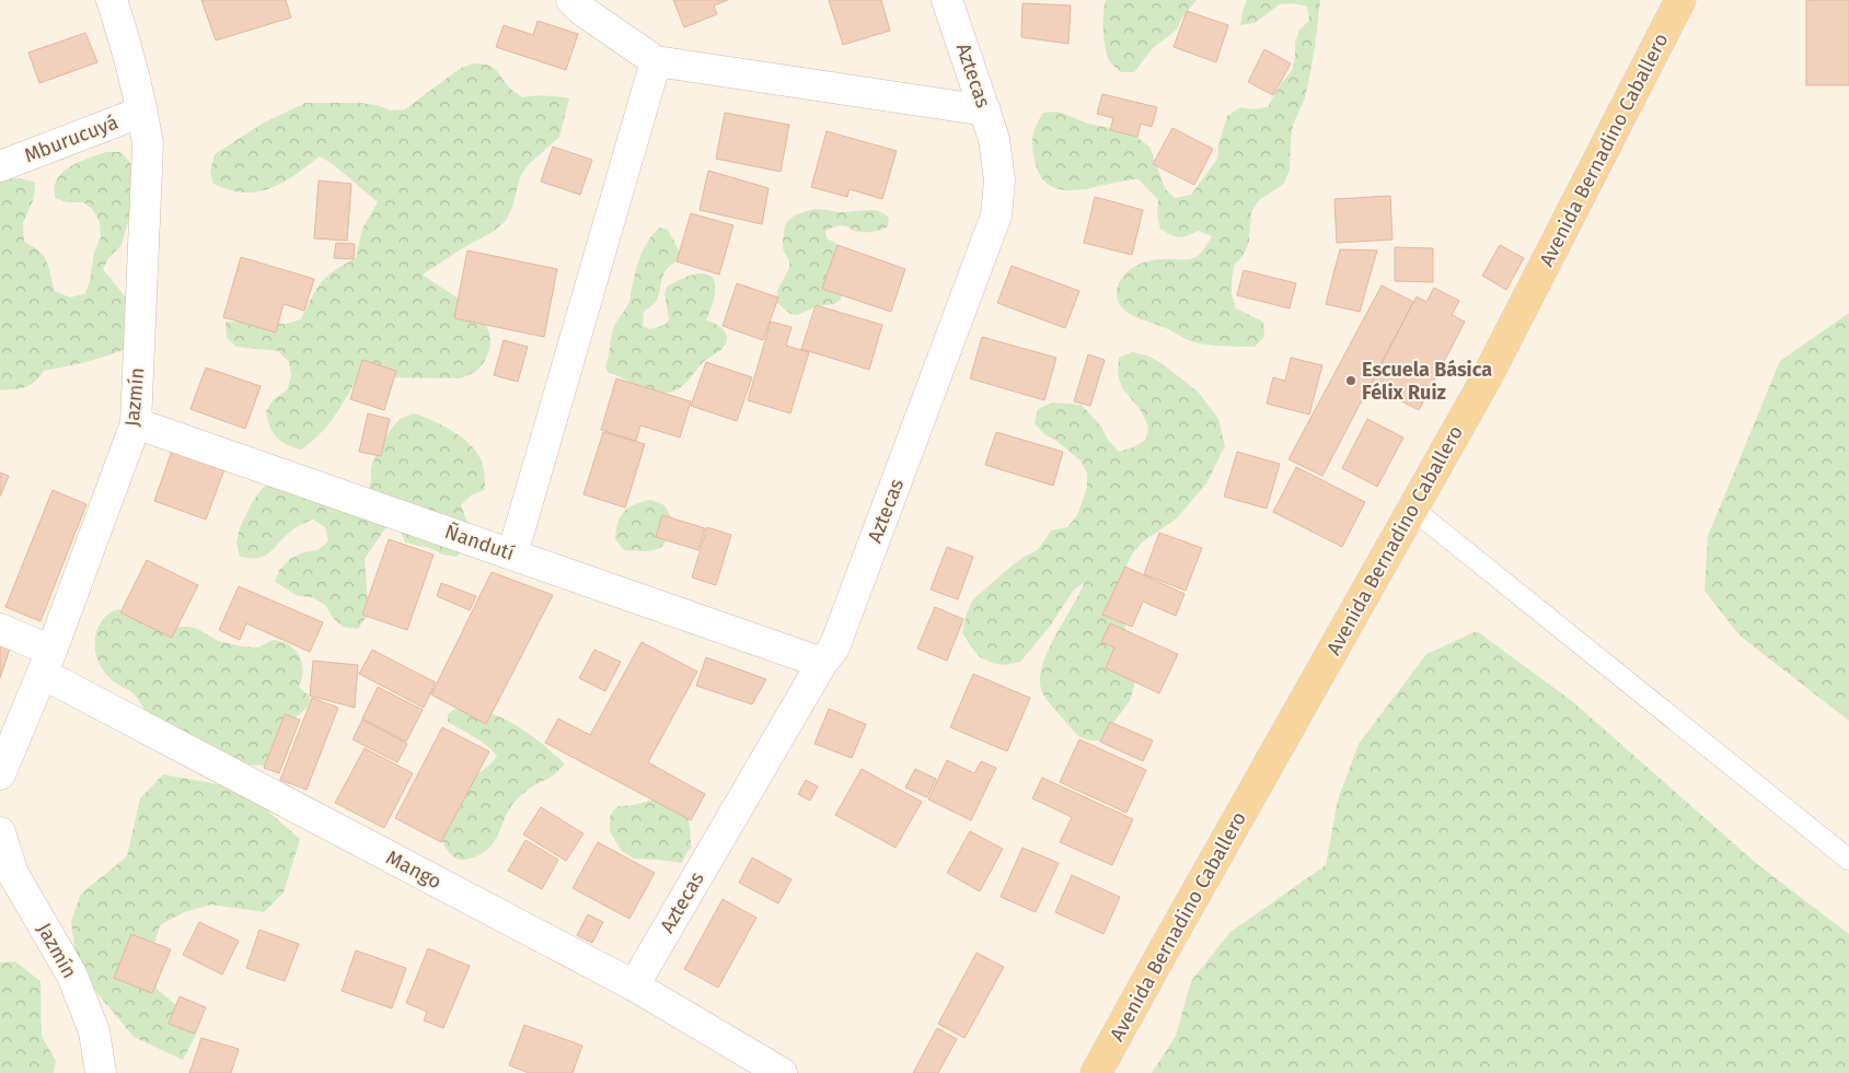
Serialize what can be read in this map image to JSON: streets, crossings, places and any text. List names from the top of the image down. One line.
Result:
{"streets":{"main road":["Avenida Bernadino Caballero"],"street":["Aztecas","Mburucuyá","Jazmín","Ñandutí","Mango"]},"crossings":[["Aztecas","Ñandutí"],["Aztecas","Mango"],["Mburucuyá","Jazmín"],["Jazmín","Ñandutí"],["Jazmín","Mango"]],"places":["Escuela Básica Félix Ruiz"]}
